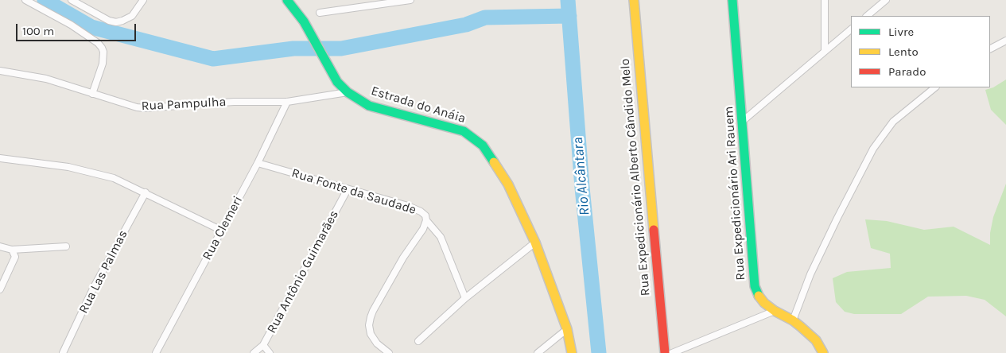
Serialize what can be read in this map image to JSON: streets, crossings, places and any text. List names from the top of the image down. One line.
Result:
{"streets":{"street":["Rua Pampulha","Estrada do Anáia","Rua Expedicionário Alberto Cândido Melo","Rua Fonte da Saudade","Rua Expedicionário Ari Rauem","Rua Clemeri","Rua Las Palmas","Rua Antônio Guimarães"]},"crossings":[["Rua Pampulha","Estrada do Anáia"],["Rua Pampulha","Rua Clemeri"],["Rua Fonte da Saudade","Rua Clemeri"],["Rua Fonte da Saudade","Rua Antônio Guimarães"]],"water":["Rio Alcântara"],"legend":["Livre","Lento","Parado"],"scale_bar":"100 m"}
